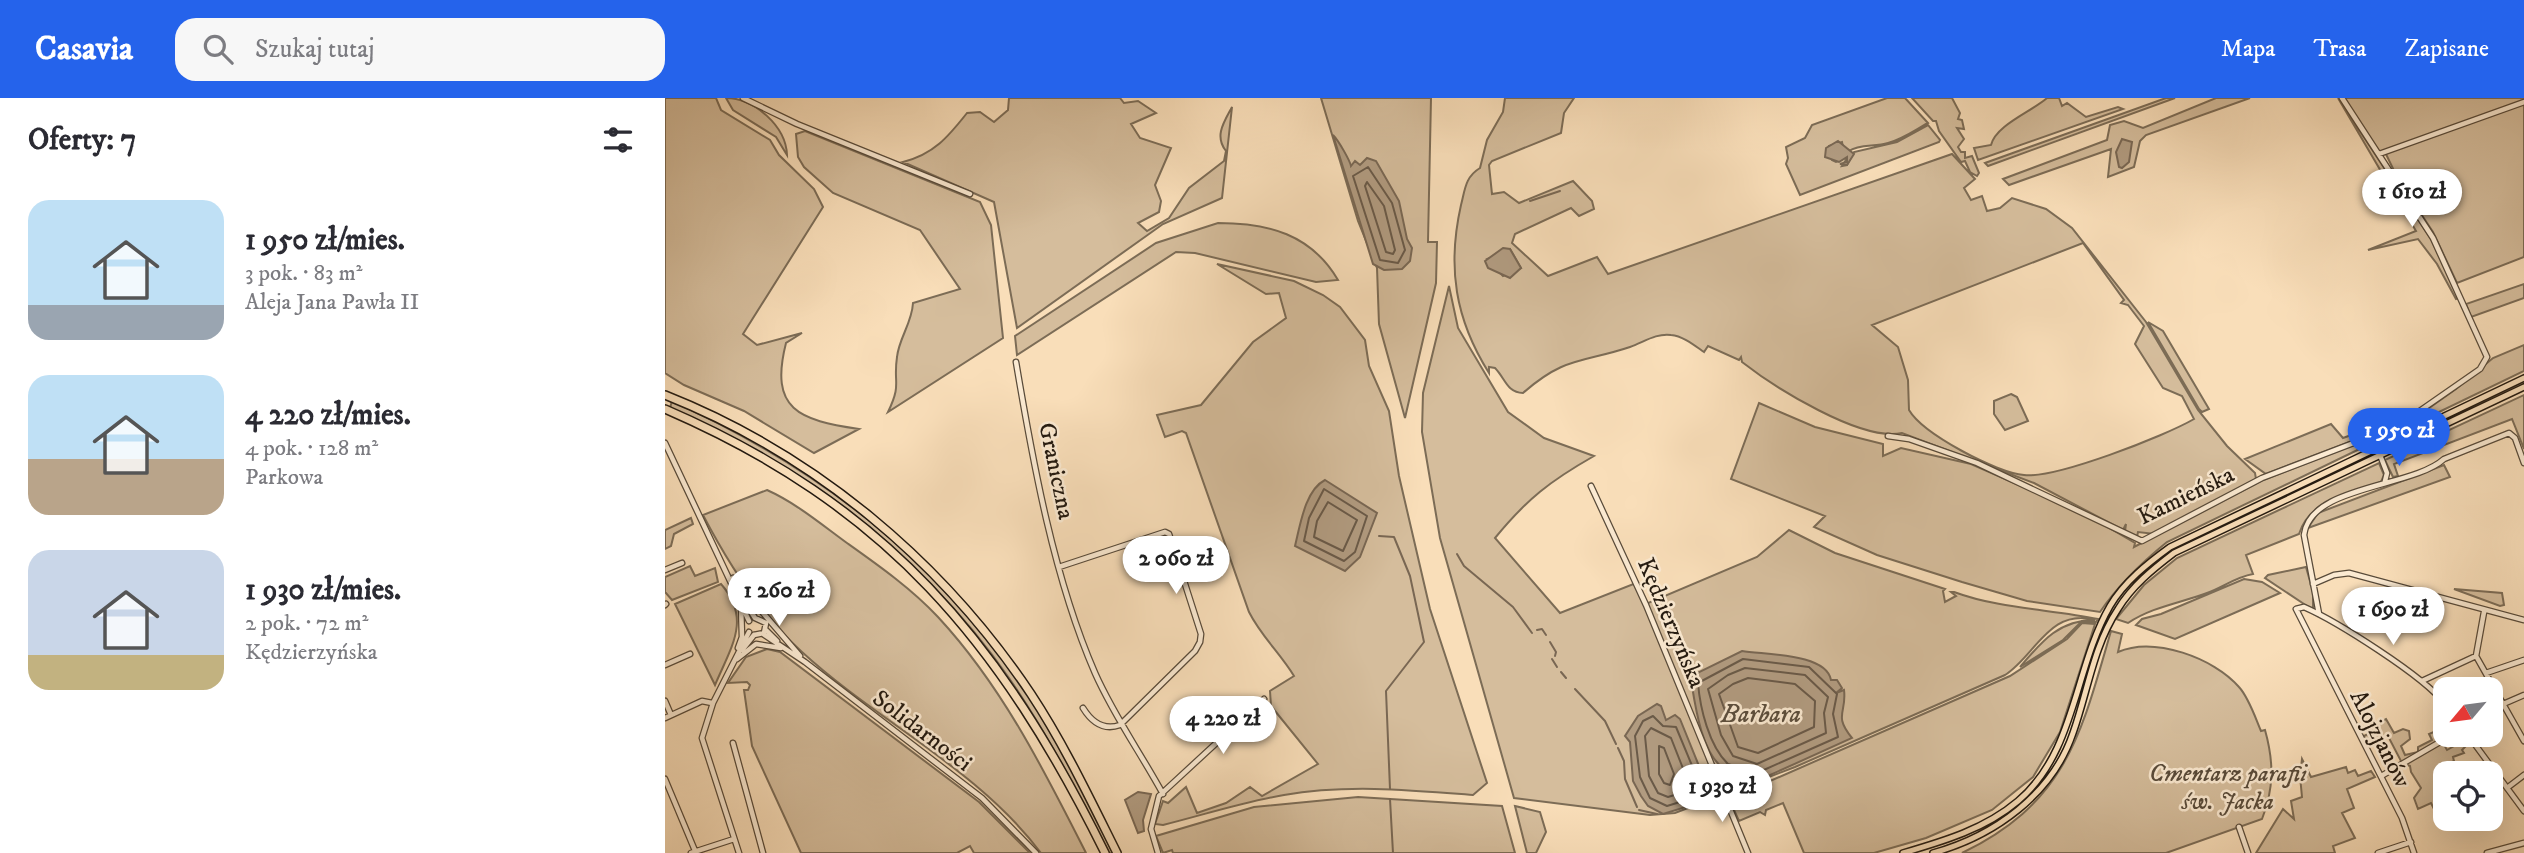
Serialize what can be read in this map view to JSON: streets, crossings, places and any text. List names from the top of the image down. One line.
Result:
{"streets":{"street":["Graniczna","Kamieńska","Kędzierzyńska","Solidarności","Alojzjanów"]},"water":["Barbara"],"parks":["Cmentarz parafii św. Jacka"],"north":"bottom left","page":{"header":"Casavia","search":"Szukaj tutaj","nav":["Mapa","Trasa","Zapisane"],"heading":"Oferty: 7","price":["1 610 zł","1 950 zł","2 060 zł","1 260 zł","1 690 zł","4 220 zł","1 930 zł"],"list":[{"name":"1 950 zł/mies.","note":"3 pok. · 83 m² · Aleja Jana Pawła II"},{"name":"4 220 zł/mies.","note":"4 pok. · 128 m² · Parkowa"},{"name":"1 930 zł/mies.","note":"2 pok. · 72 m² · Kędzierzyńska"}]}}
